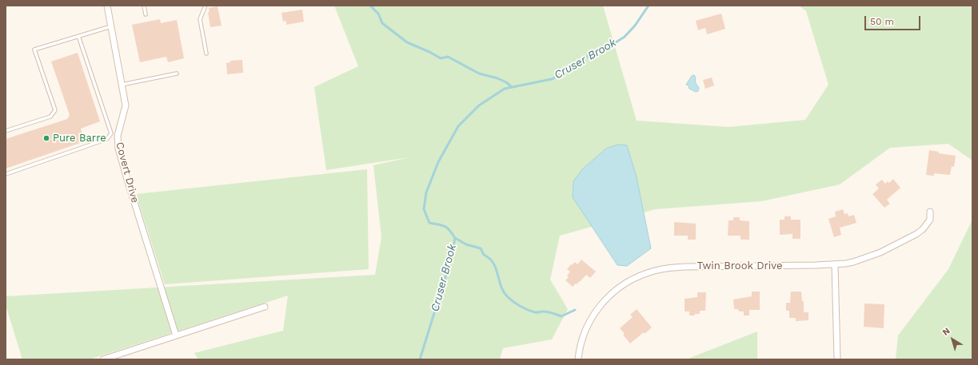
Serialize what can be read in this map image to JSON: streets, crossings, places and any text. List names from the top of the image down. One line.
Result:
{"streets":{"street":["Covert Drive","Twin Brook Drive"]},"water":["Cruser Brook"],"places":["Pure Barre"],"scale_bar":"50 m","north":"top left"}
